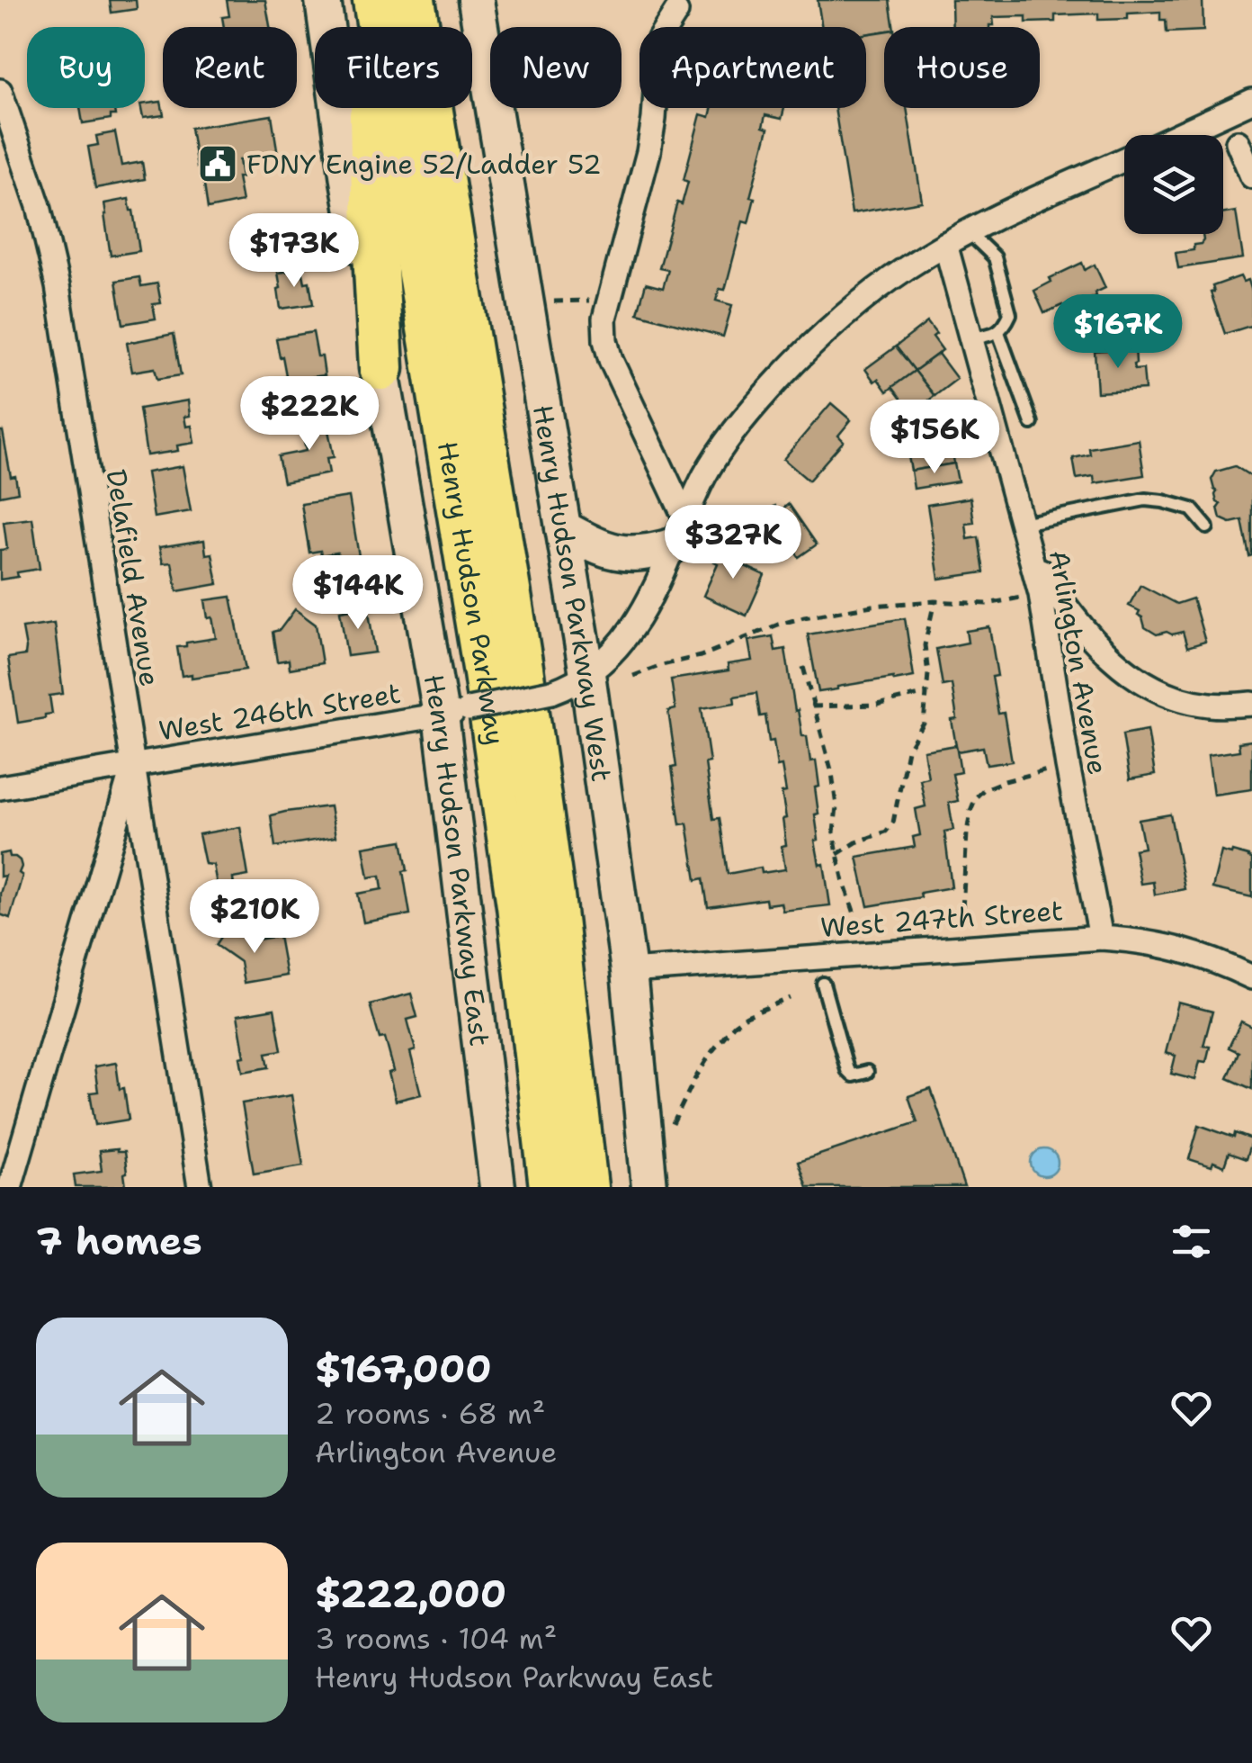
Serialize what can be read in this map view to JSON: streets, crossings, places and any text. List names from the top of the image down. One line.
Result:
{"streets":{"highway":["Henry Hudson Parkway"],"main road":["Henry Hudson Parkway West","Henry Hudson Parkway East"],"street":["Delafield Avenue","Arlington Avenue","West 246th Street","West 247th Street"]},"crossings":[["Delafield Avenue","West 246th Street"],["Henry Hudson Parkway West","West 246th Street"],["Henry Hudson Parkway West","West 247th Street"],["Arlington Avenue","West 246th Street"],["Arlington Avenue","West 247th Street"],["West 246th Street","Henry Hudson Parkway East"]],"places":{"public building":["FDNY Engine 52/Ladder 52"]},"page":{"chip":["Buy","Rent","Filters","New","Apartment","House"],"price":["$173K","$167K","$222K","$156K","$327K","$144K","$210K"],"heading":"7 homes","list":[{"name":"$167,000","note":"2 rooms · 68 m² · Arlington Avenue"},{"name":"$222,000","note":"3 rooms · 104 m² · Henry Hudson Parkway East"}]}}
